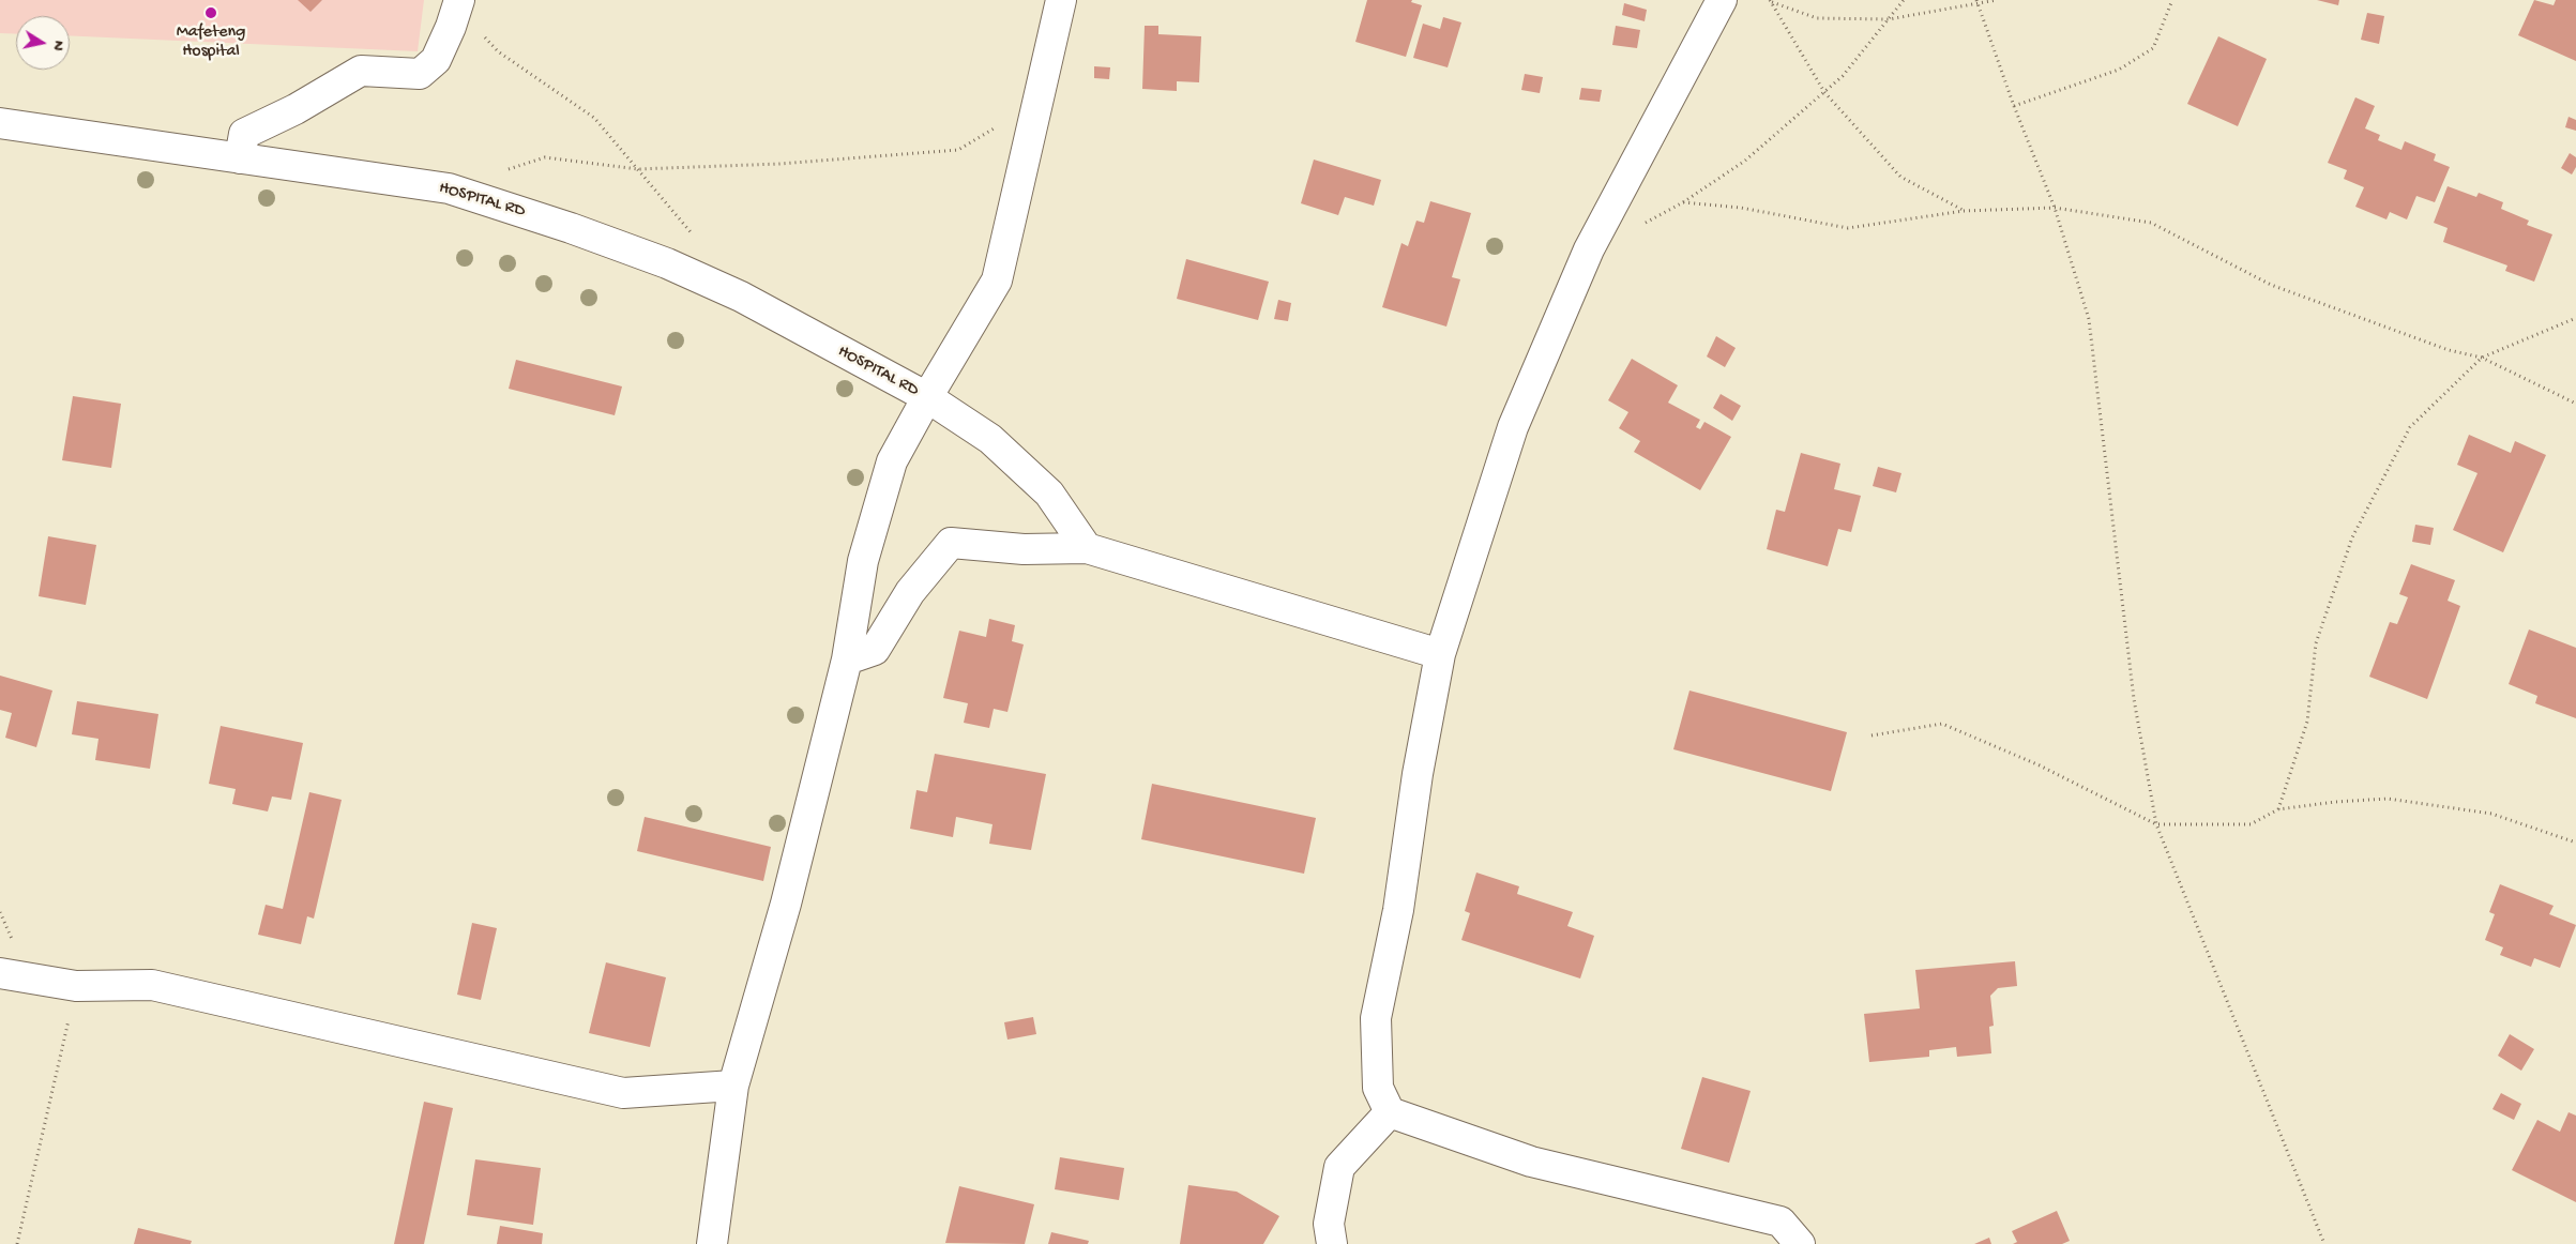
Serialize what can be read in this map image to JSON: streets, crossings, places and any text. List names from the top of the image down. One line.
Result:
{"streets":{"street":["HOSPITAL RD"]},"places":["Mafeteng Hospital"],"north":"right"}
